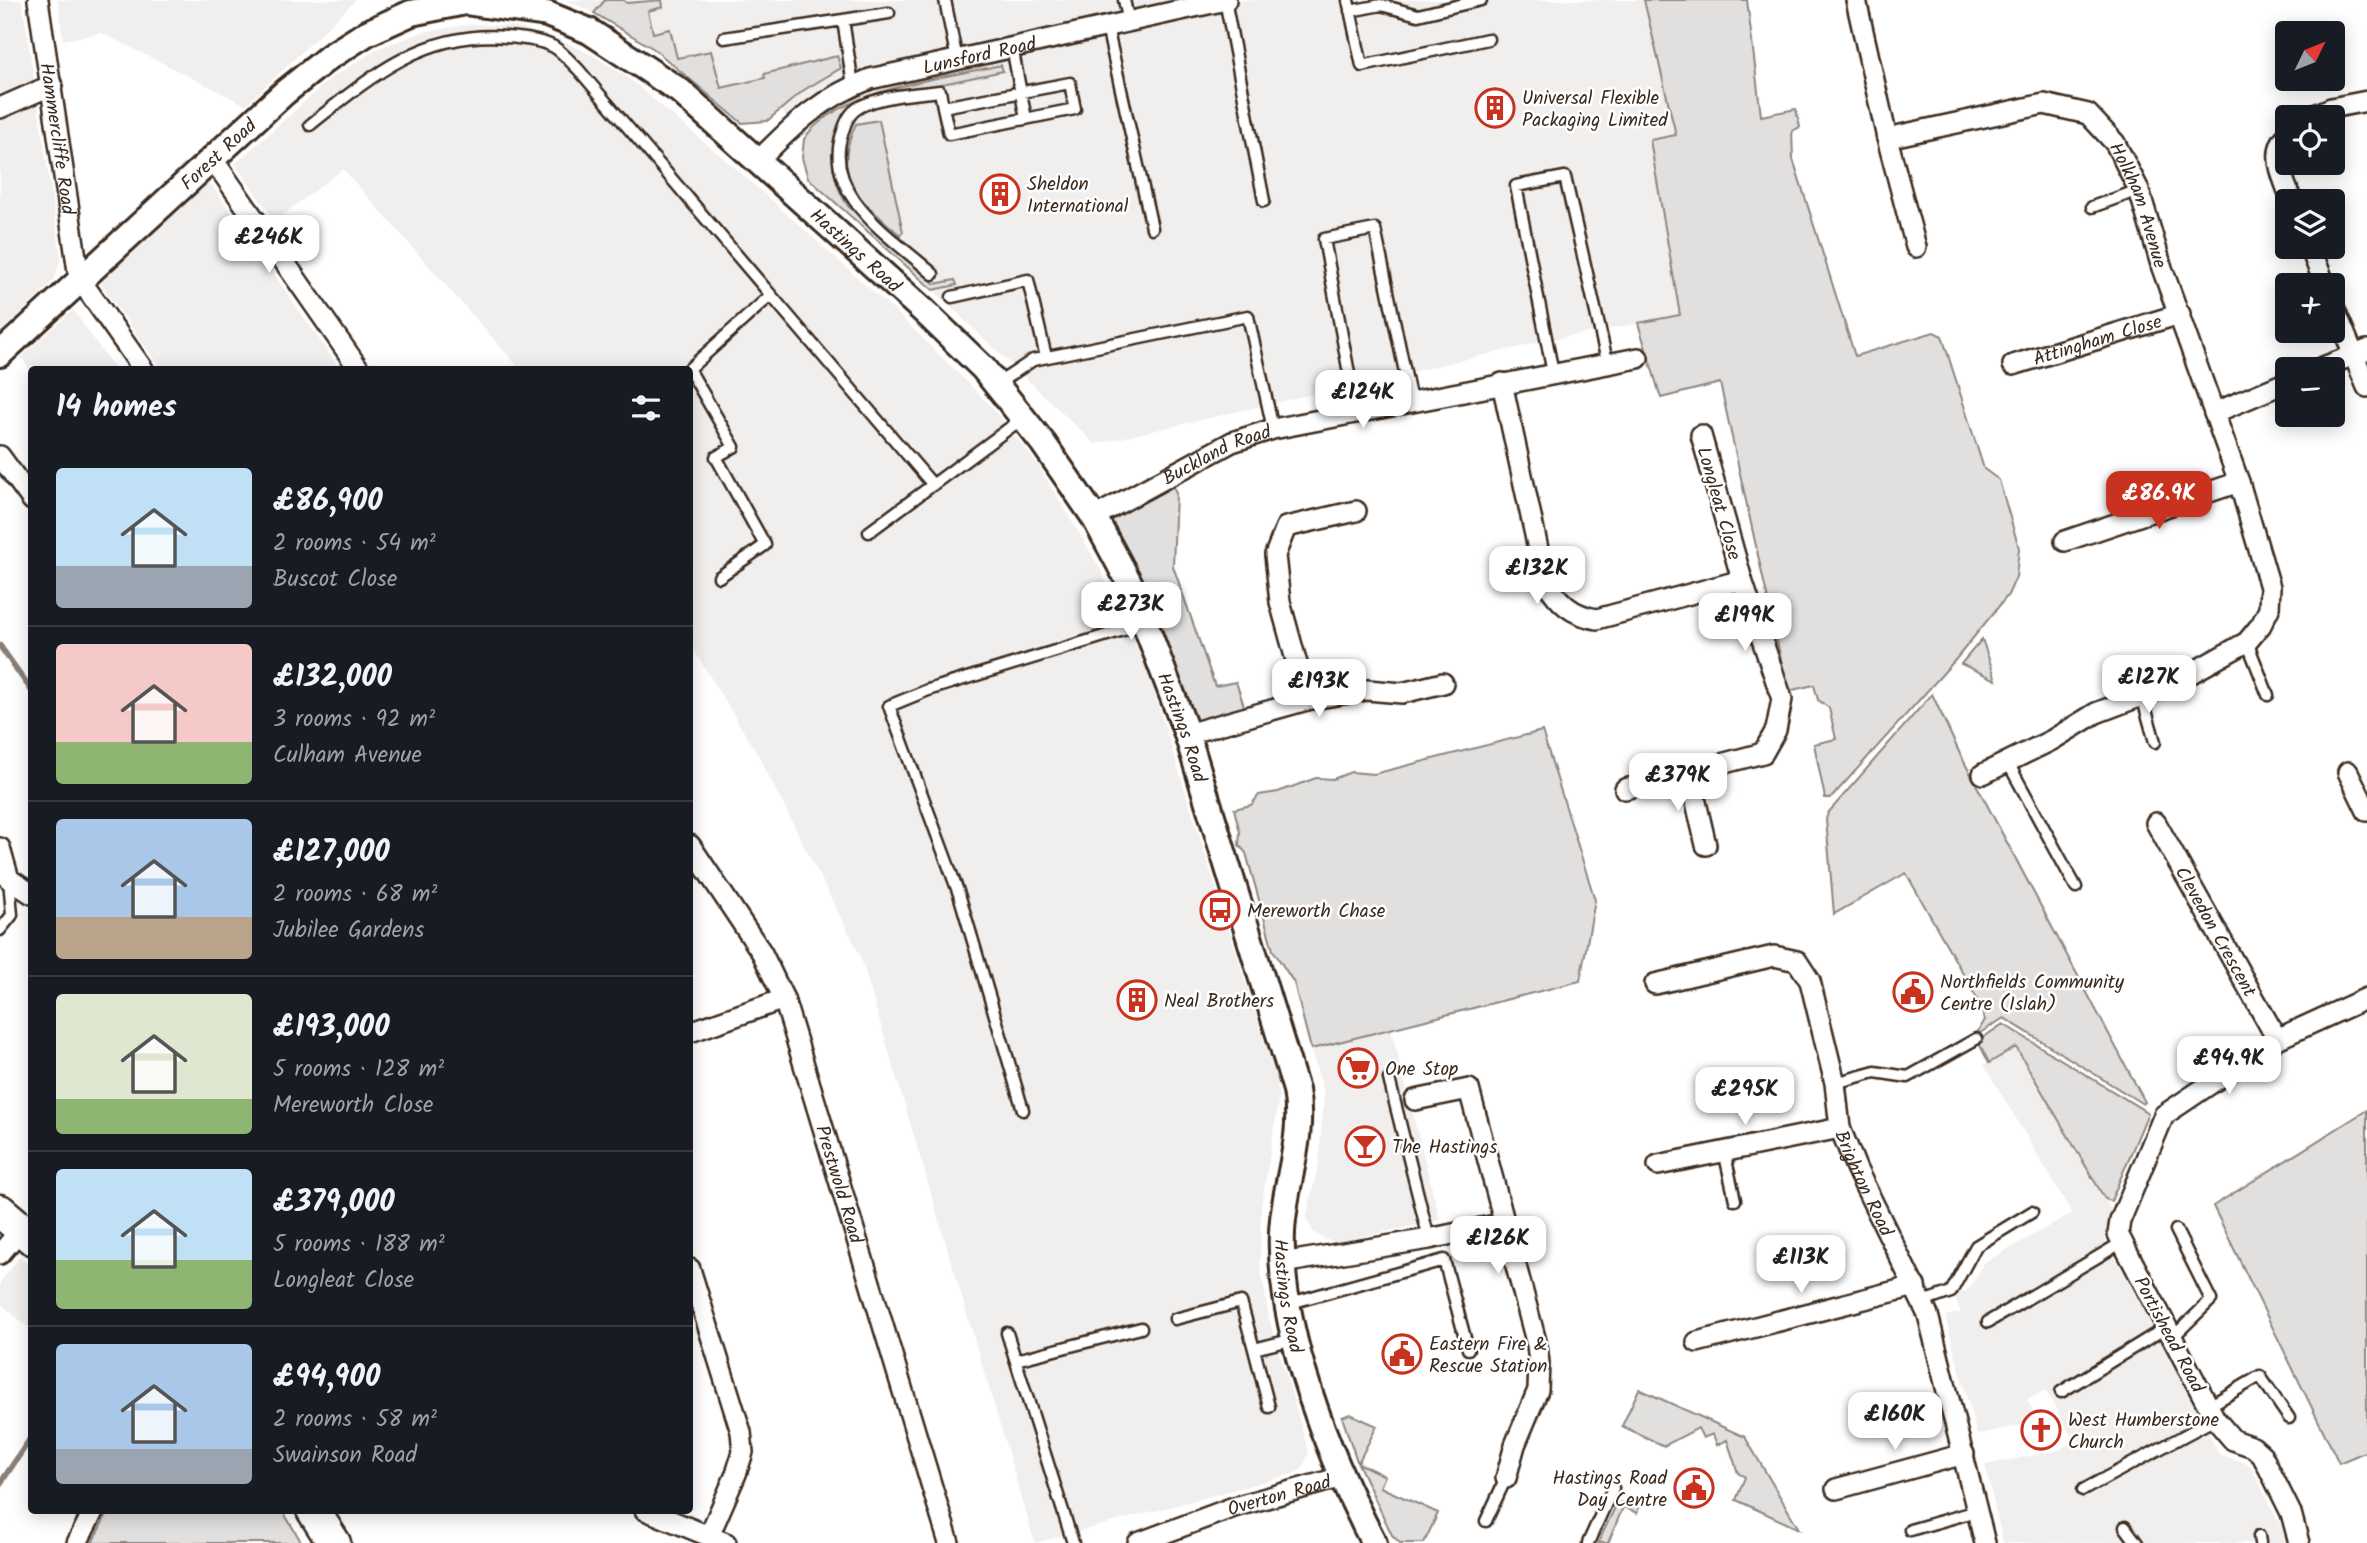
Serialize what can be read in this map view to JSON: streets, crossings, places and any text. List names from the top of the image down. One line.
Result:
{"streets":{"street":["Lunsford Road","Hammercliffe Road","Forest Road","Holkham Avenue","Hastings Road","Attingham Close","Buckland Road","Longleat Close","Clevedon Crescent","Brighton Road","Prestwold Road","Portishead Road","Overton Road"]},"crossings":[["Lunsford Road","Hastings Road"],["Hammercliffe Road","Forest Road"],["Forest Road","Hastings Road"],["Holkham Avenue","Attingham Close"],["Hastings Road","Buckland Road"],["Hastings Road","Overton Road"],["Clevedon Crescent","Portishead Road"]],"places":{"building":["Universal Flexible Packaging Limited","Sheldon International","Neal Brothers"],"bus stop":["Mereworth Chase"],"public building":["Northfields Community Centre (Islah)","Eastern Fire & Rescue Station","Hastings Road Day Centre"],"supermarket":["One Stop"],"bar":["The Hastings"],"church":["West Humberstone Church"]},"north":"top right","page":{"map_buttons":["+","−"],"price":["£246K","£124K","£86.9K","£132K","£273K","£199K","£127K","£193K","£379K","£94.9K","£295K","£126K","£113K","£160K"],"heading":"14 homes","list":[{"name":"£86,900","note":"2 rooms · 54 m² · Buscot Close"},{"name":"£132,000","note":"3 rooms · 92 m² · Culham Avenue"},{"name":"£127,000","note":"2 rooms · 68 m² · Jubilee Gardens"},{"name":"£193,000","note":"5 rooms · 128 m² · Mereworth Close"},{"name":"£379,000","note":"5 rooms · 188 m² · Longleat Close"},{"name":"£94,900","note":"2 rooms · 58 m² · Swainson Road"}]}}
